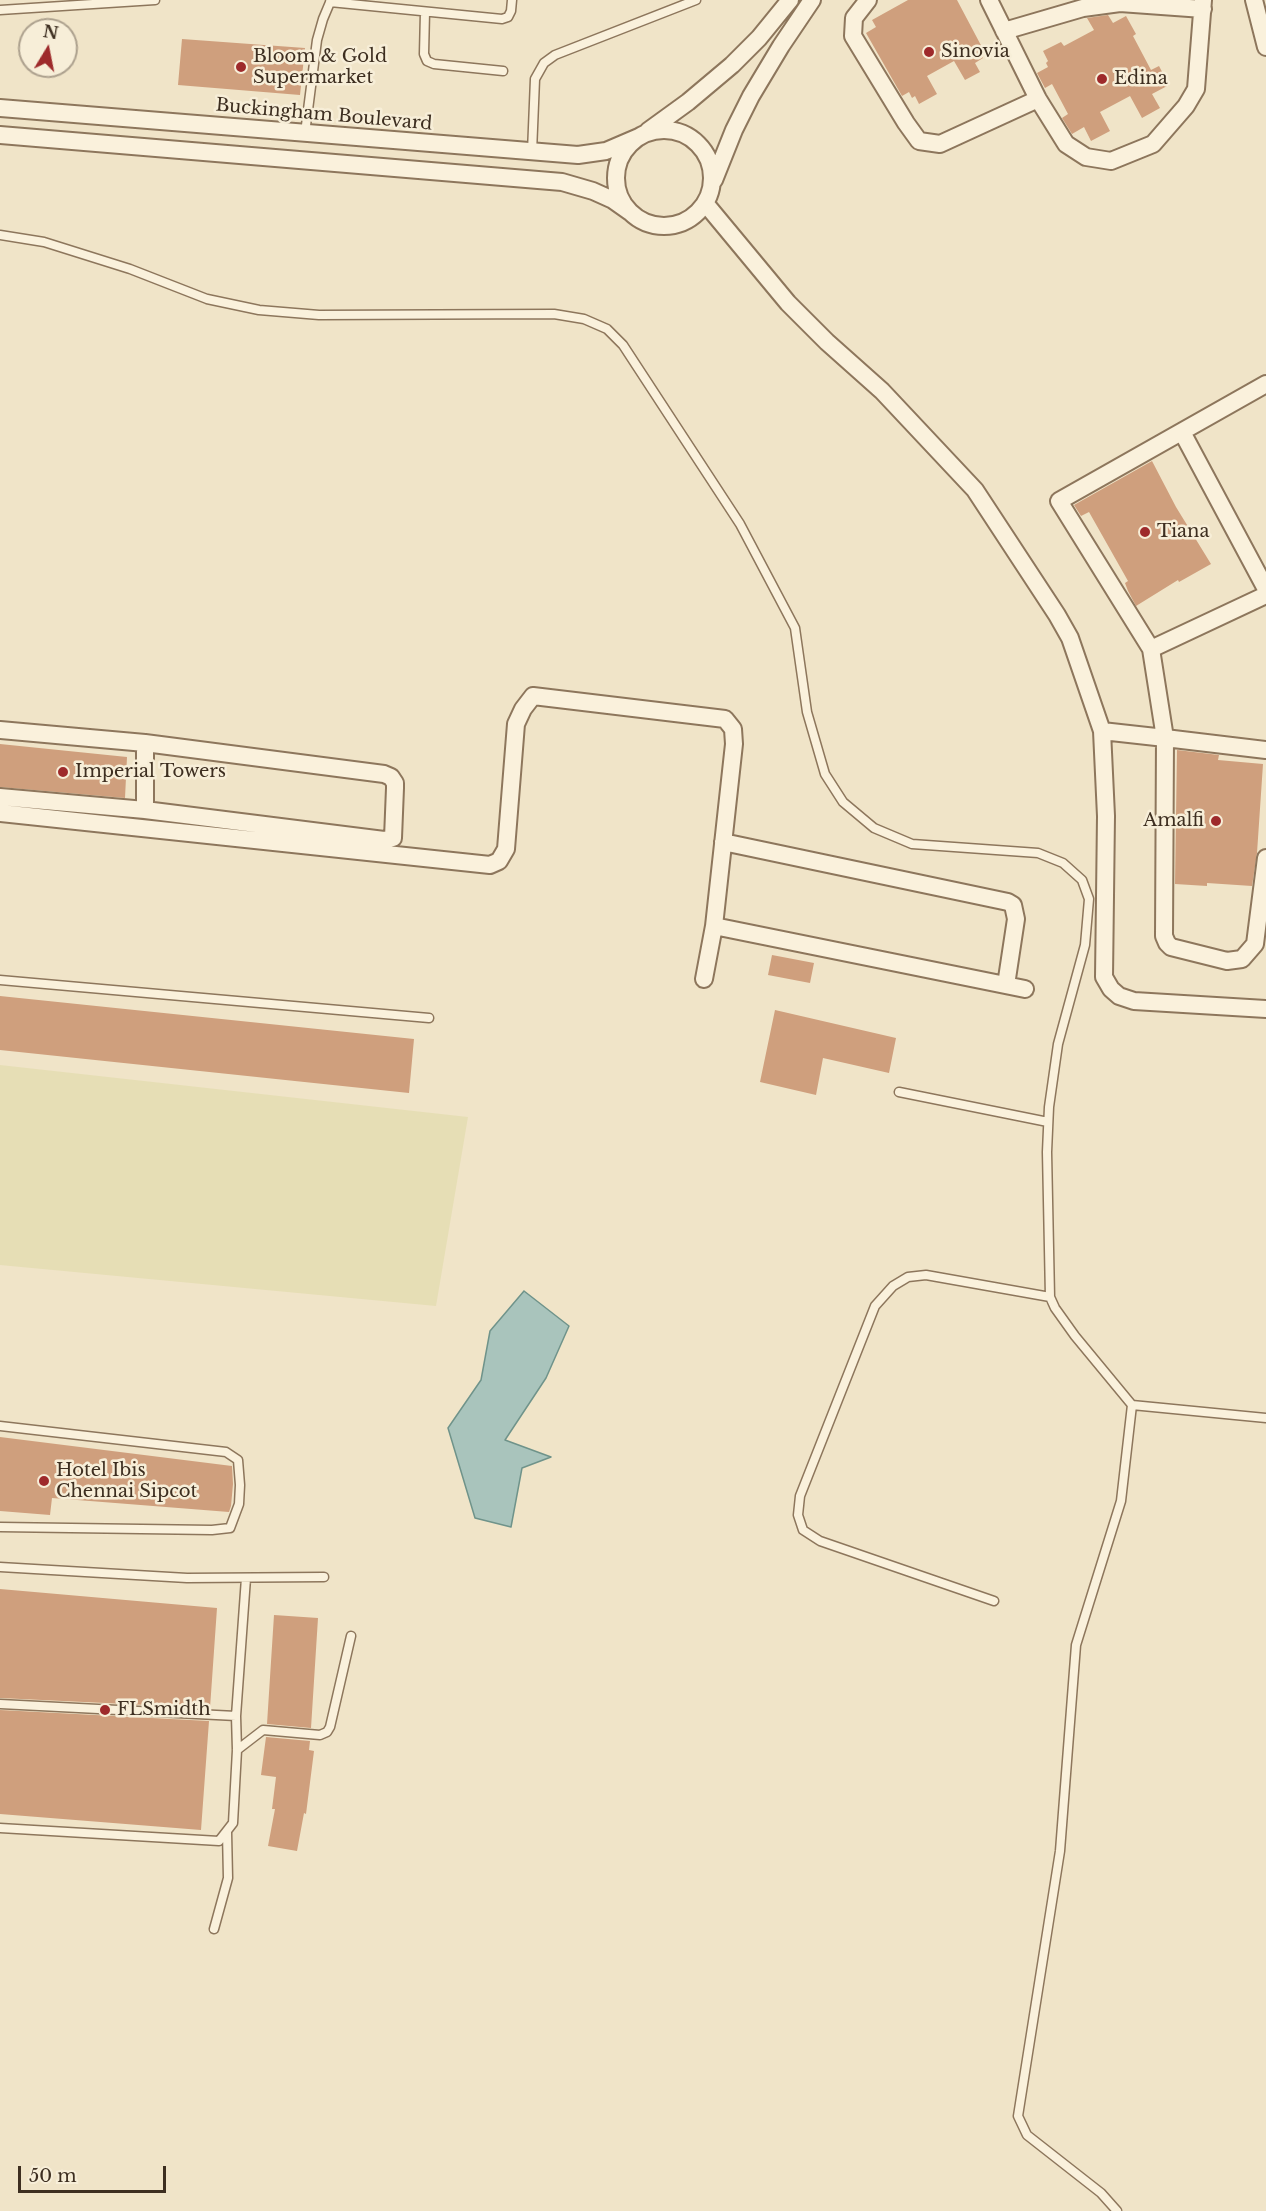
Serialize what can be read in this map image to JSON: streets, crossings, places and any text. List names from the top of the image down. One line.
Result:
{"streets":{"street":["Buckingham Boulevard"]},"places":["Sinovia","Bloom & Gold Supermarket","Edina","Tiana","Imperial Towers","Amalfi","Hotel Ibis Chennai Sipcot","FLSmidth"],"scale_bar":"50 m","north":"top"}
